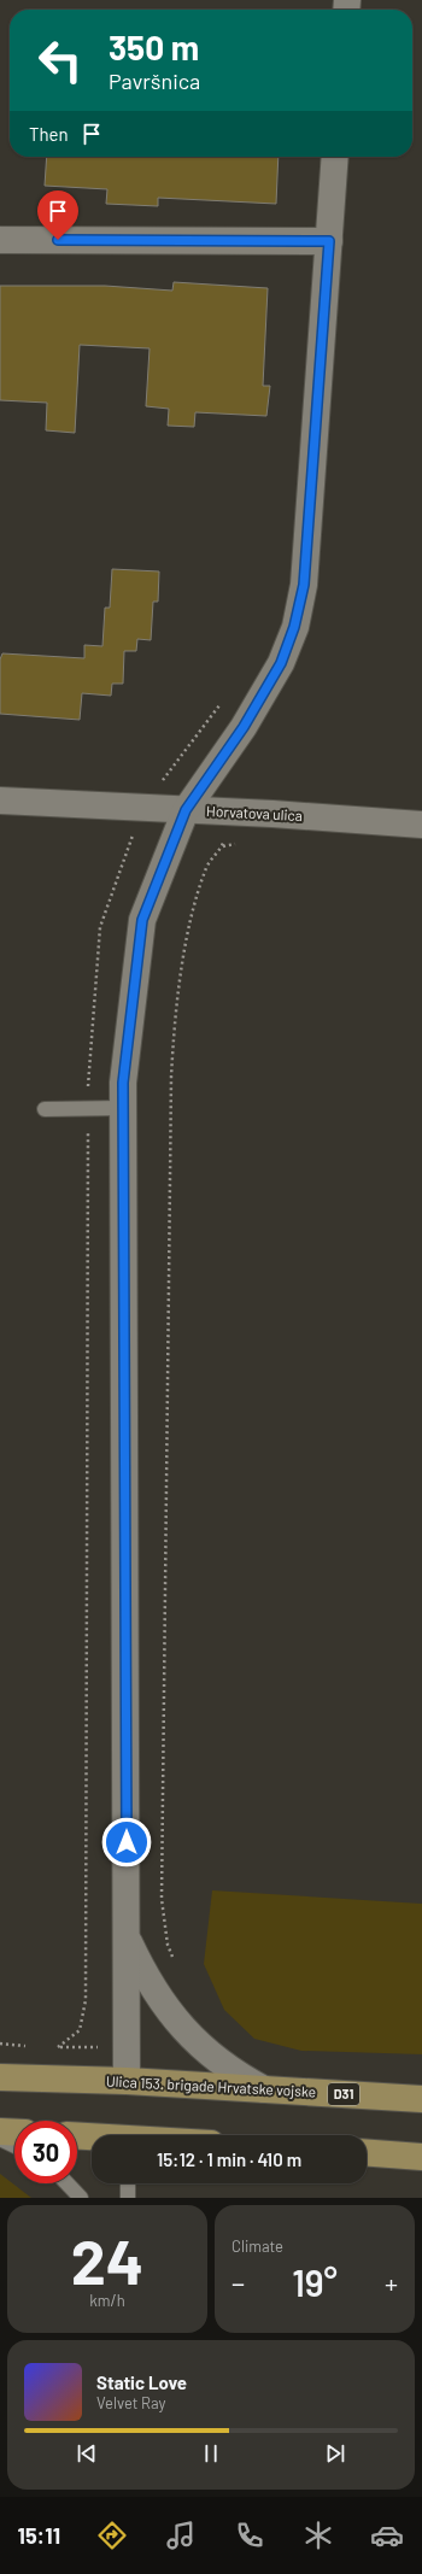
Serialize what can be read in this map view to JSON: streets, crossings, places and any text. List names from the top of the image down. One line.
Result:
{"streets":{"main road":["Ulica 153. brigade Hrvatske vojske","D31"],"street":["Horvatova ulica"]},"page":{"turn":["350 m","Pavršnica"],"then":"Then","limit":"30","trip":"15:12 · 1 min · 410 m","tile":[["24","km/h"],"Climate"],"heat":["−","19°","+"],"song":["Static Love","Velvet Ray"],"tabs":"15:11"}}
